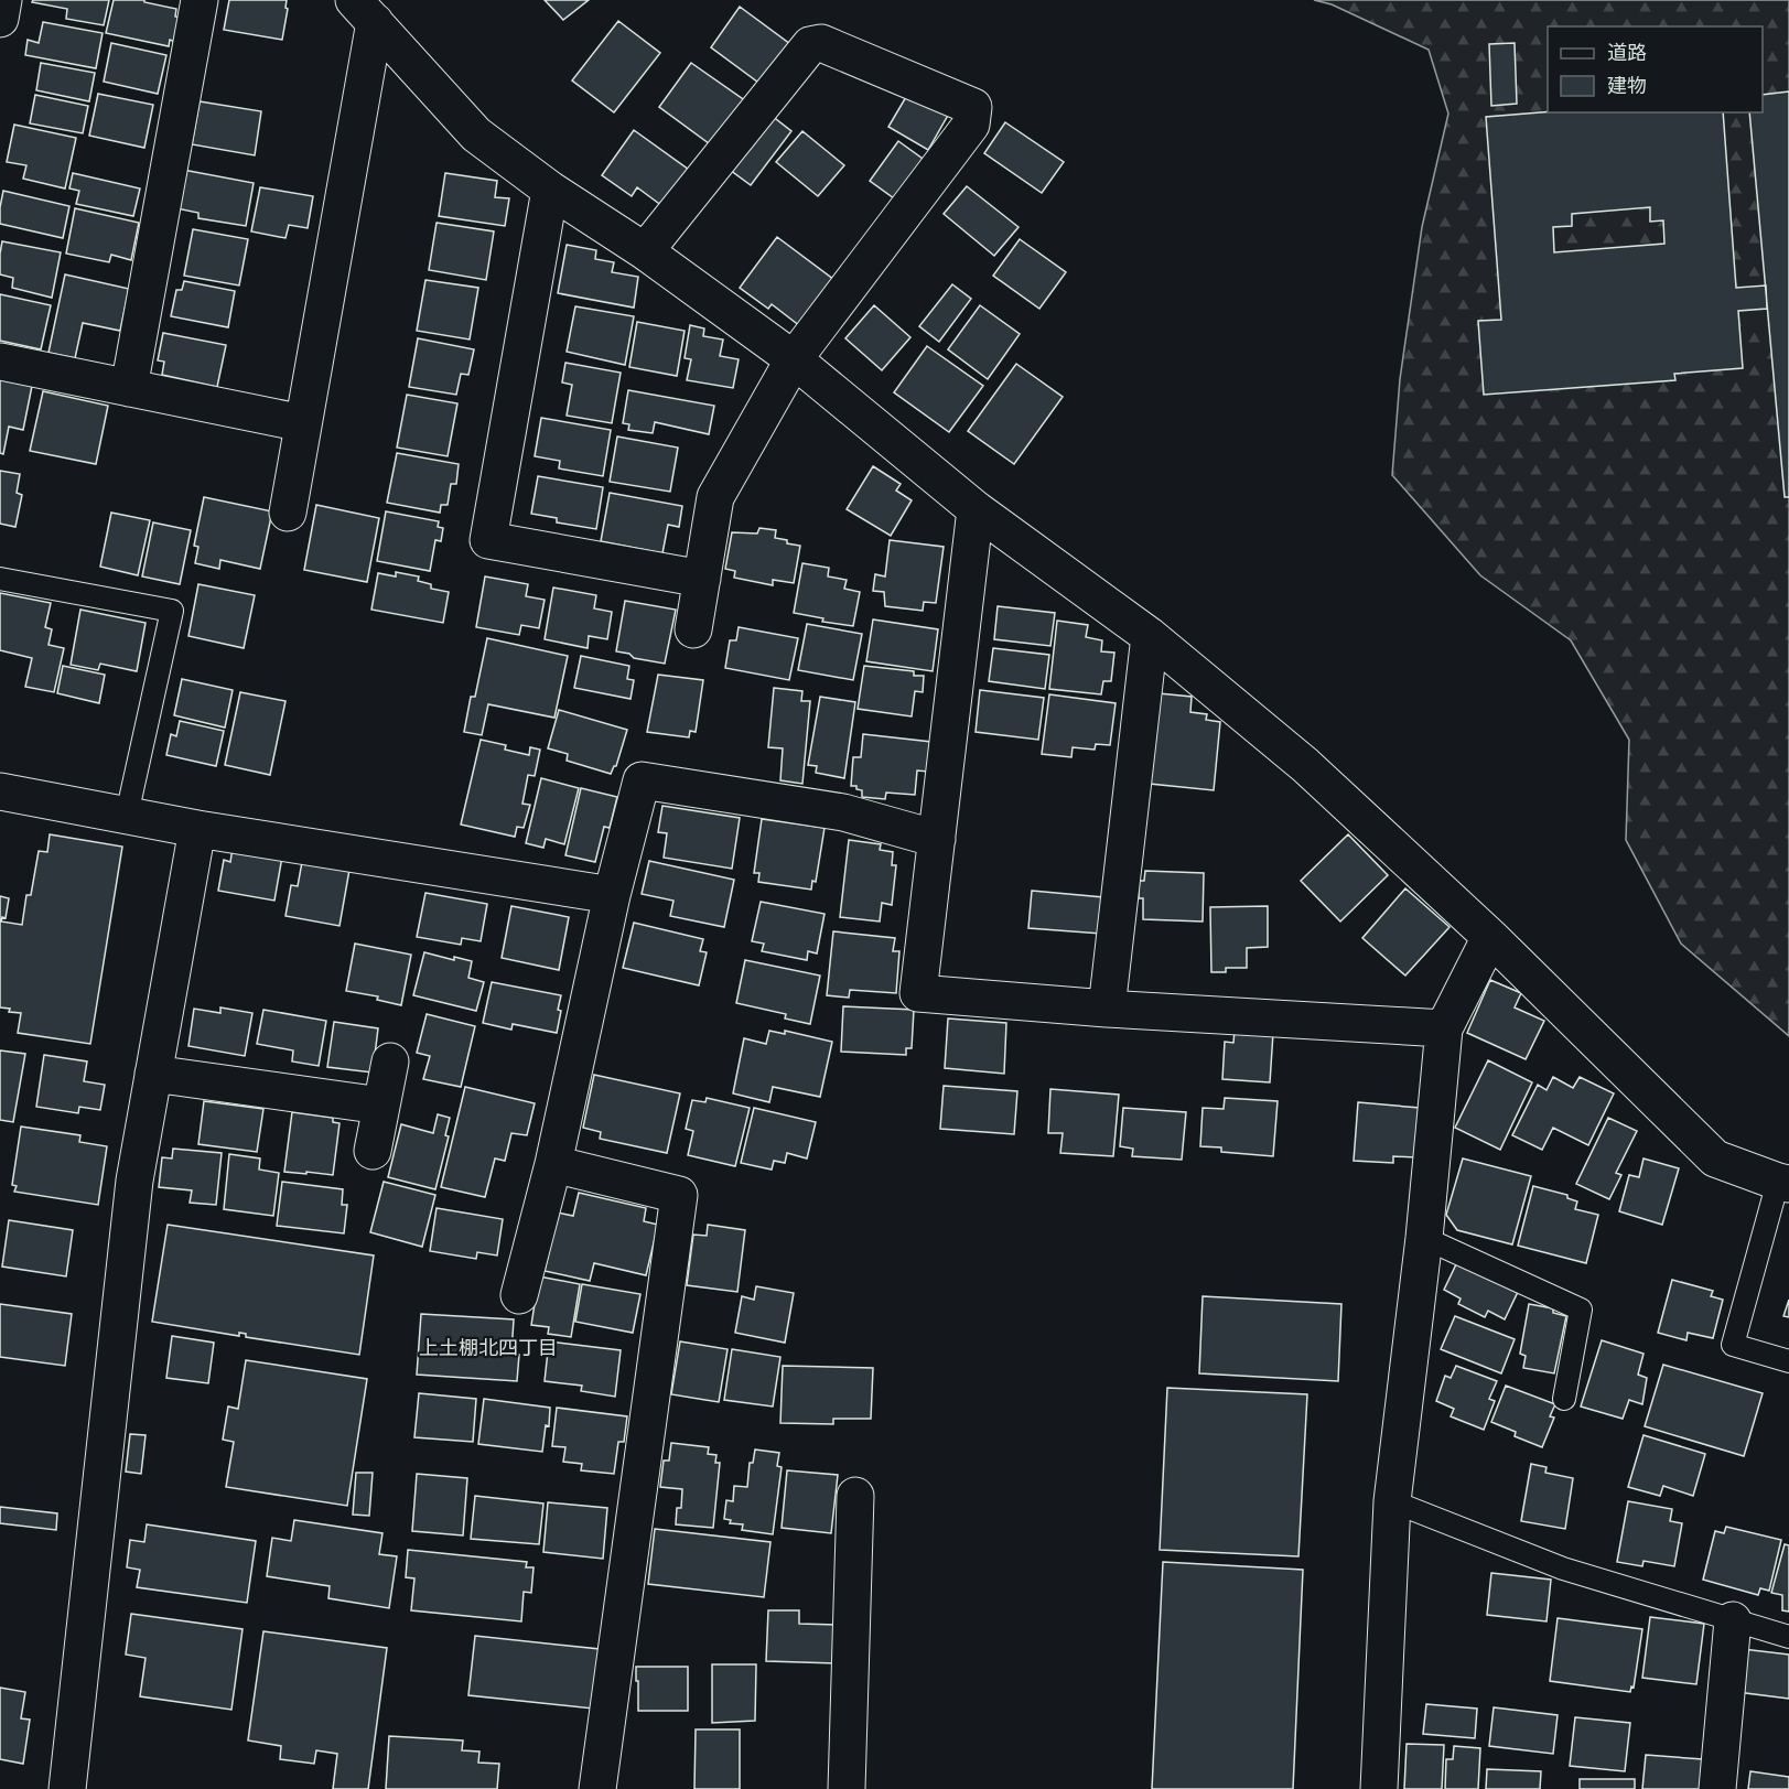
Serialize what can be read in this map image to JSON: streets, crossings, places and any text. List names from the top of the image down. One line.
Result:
{"districts":["上土棚北四丁目"],"legend":["道路","建物"]}
